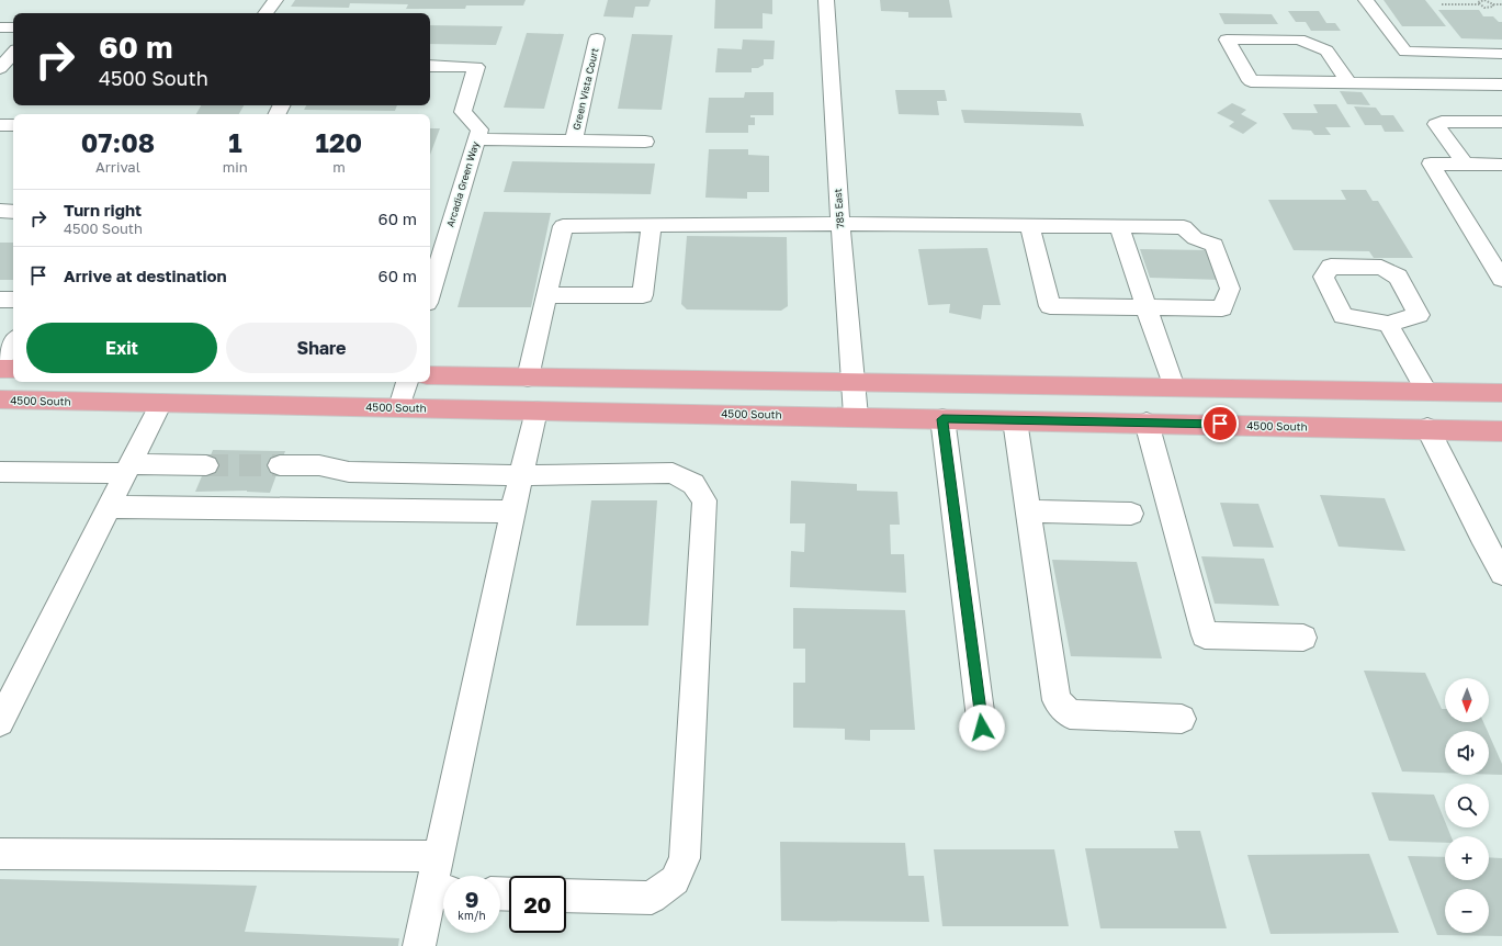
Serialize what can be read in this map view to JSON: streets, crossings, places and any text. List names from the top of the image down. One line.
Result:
{"streets":{"main road":["4500 South"],"street":["Green Vista Court","Arcadia Green Way","785 East"]},"crossings":[["Green Vista Court","Arcadia Green Way"],["785 East","4500 South"]],"north":"bottom","page":{"turn":["60 m","4500 South"],"eta":["07:08","Arrival","1","min","120","m"],"list":[{"name":"Turn right","note":"4500 South","value":"60 m"},{"name":"Arrive at destination","value":"60 m"}],"buttons":["Exit","Share"],"map_buttons":["+","−"],"speed":"9 km/h","limit":"20"}}
